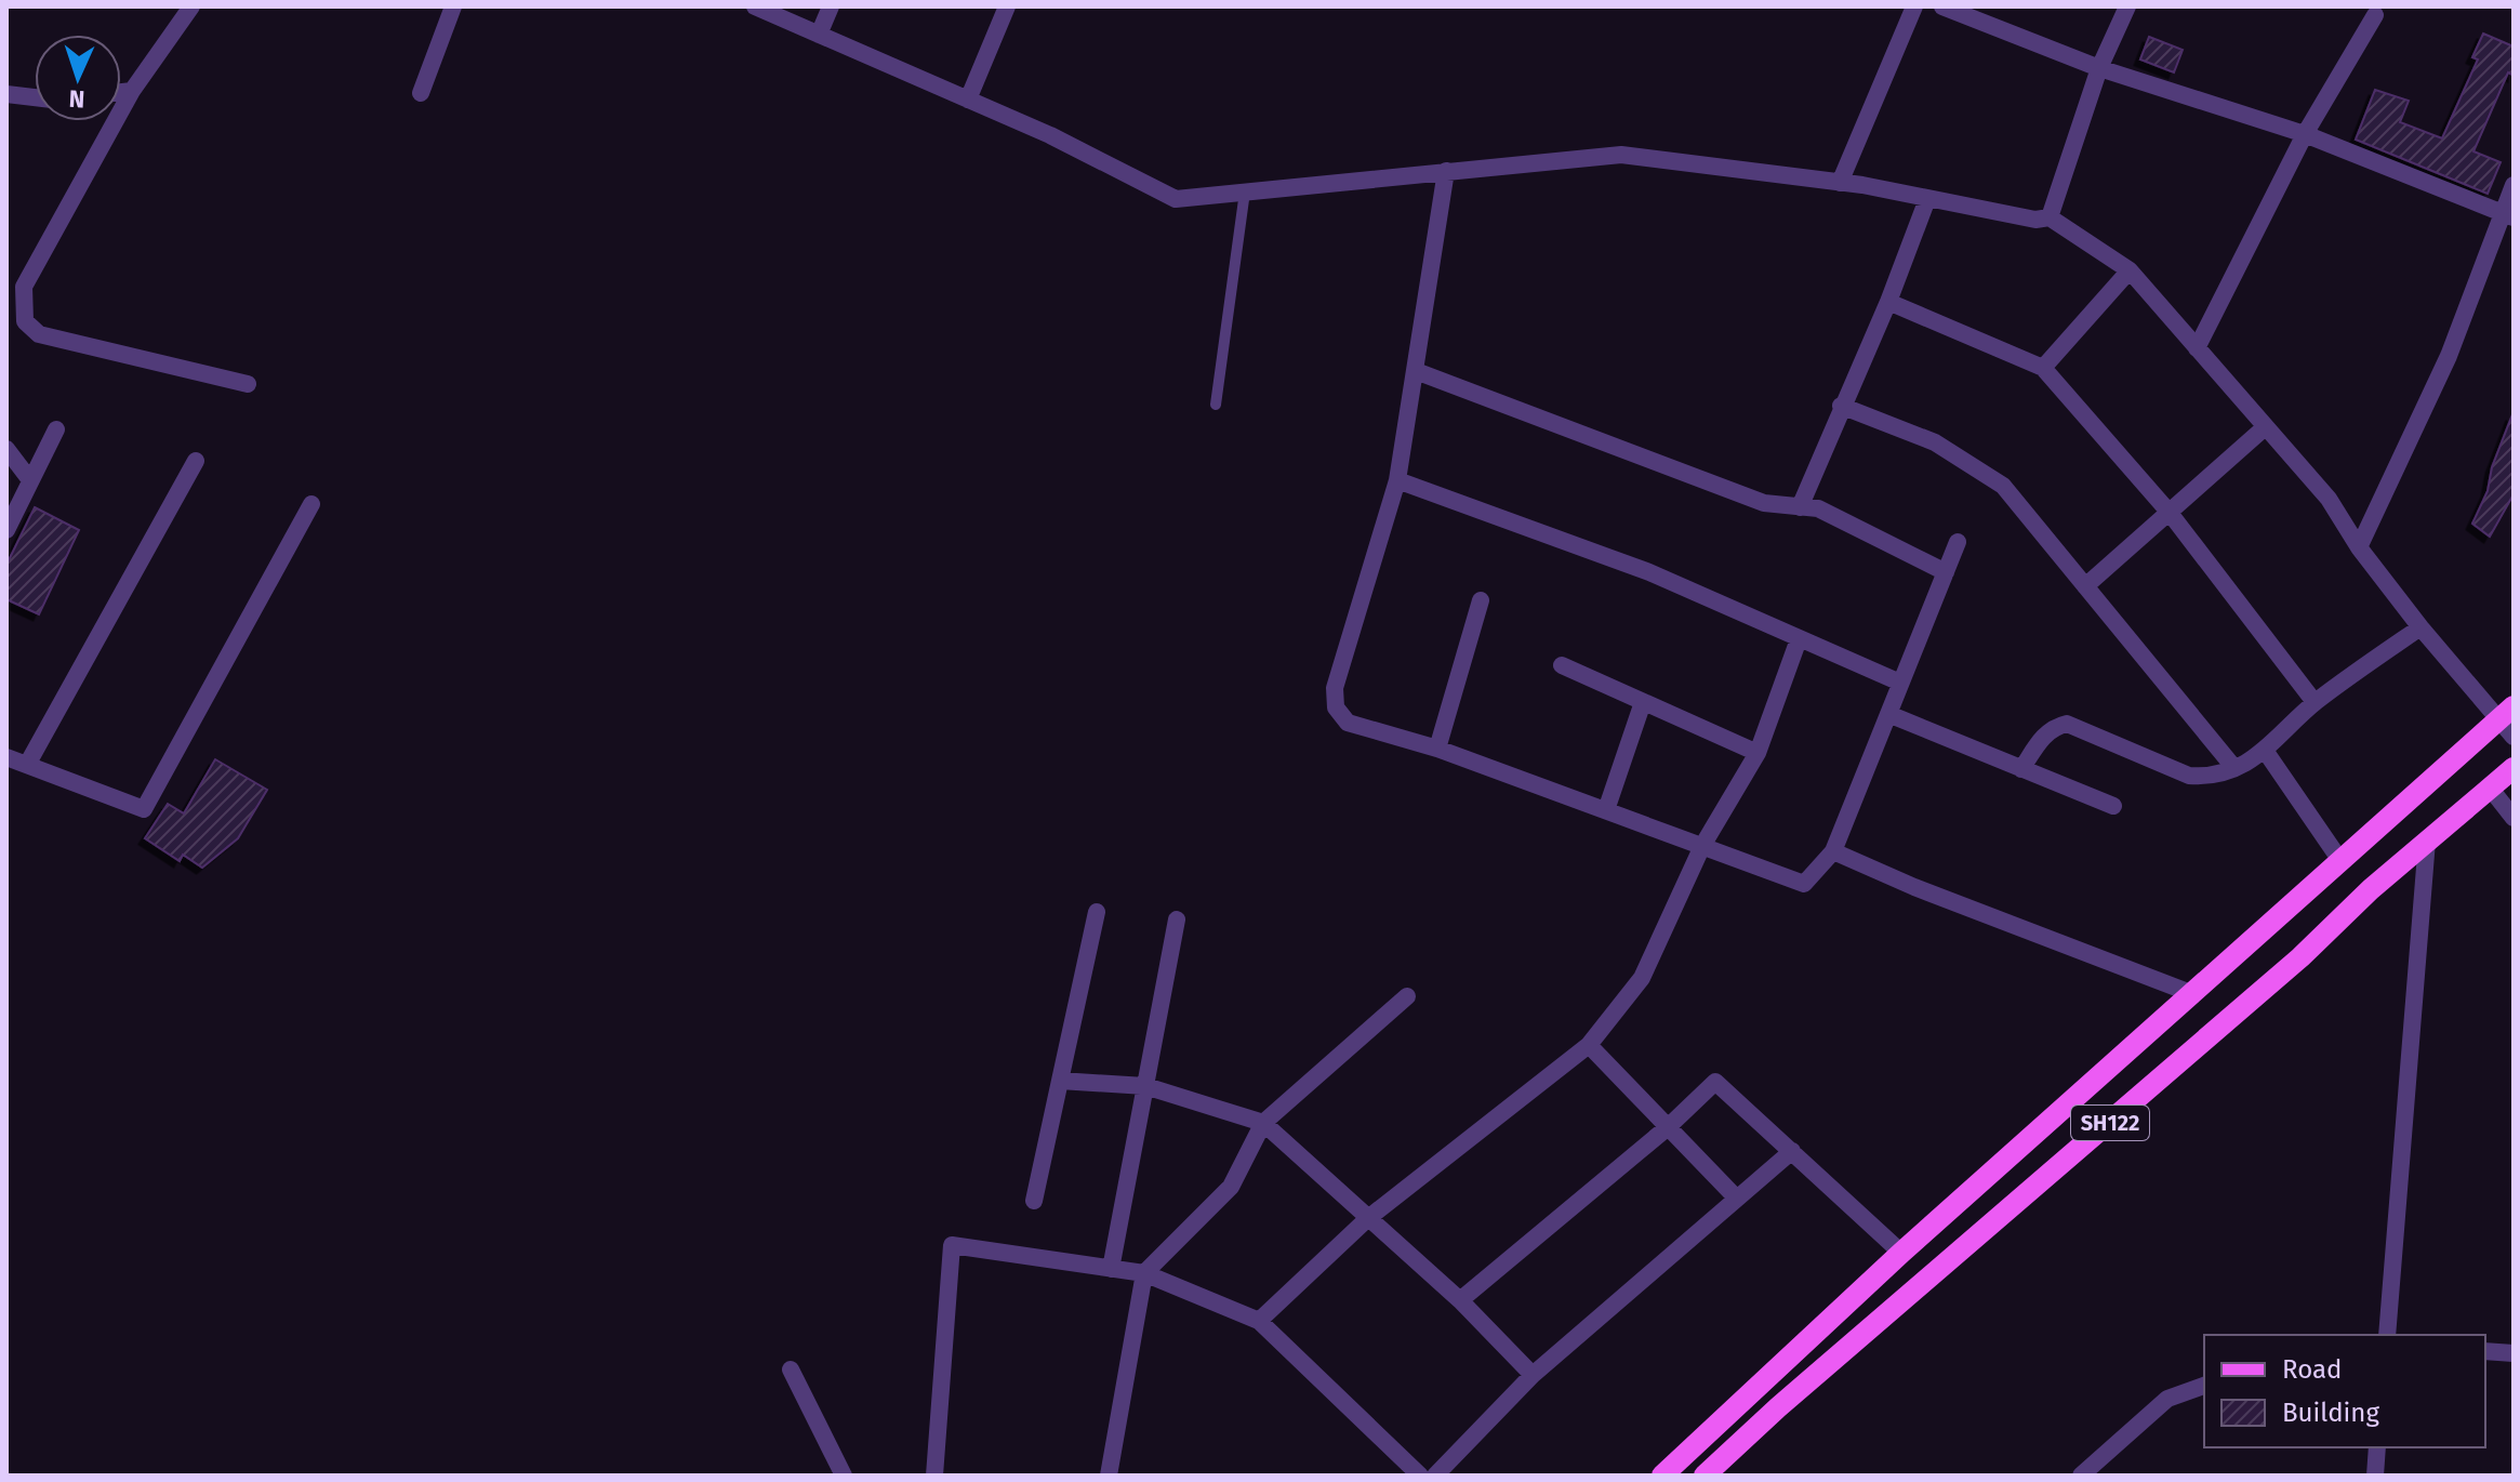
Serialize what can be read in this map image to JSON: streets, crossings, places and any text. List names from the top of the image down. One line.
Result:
{"streets":{"main road":["SH122"]},"legend":["Road","Building"],"north":"bottom"}
